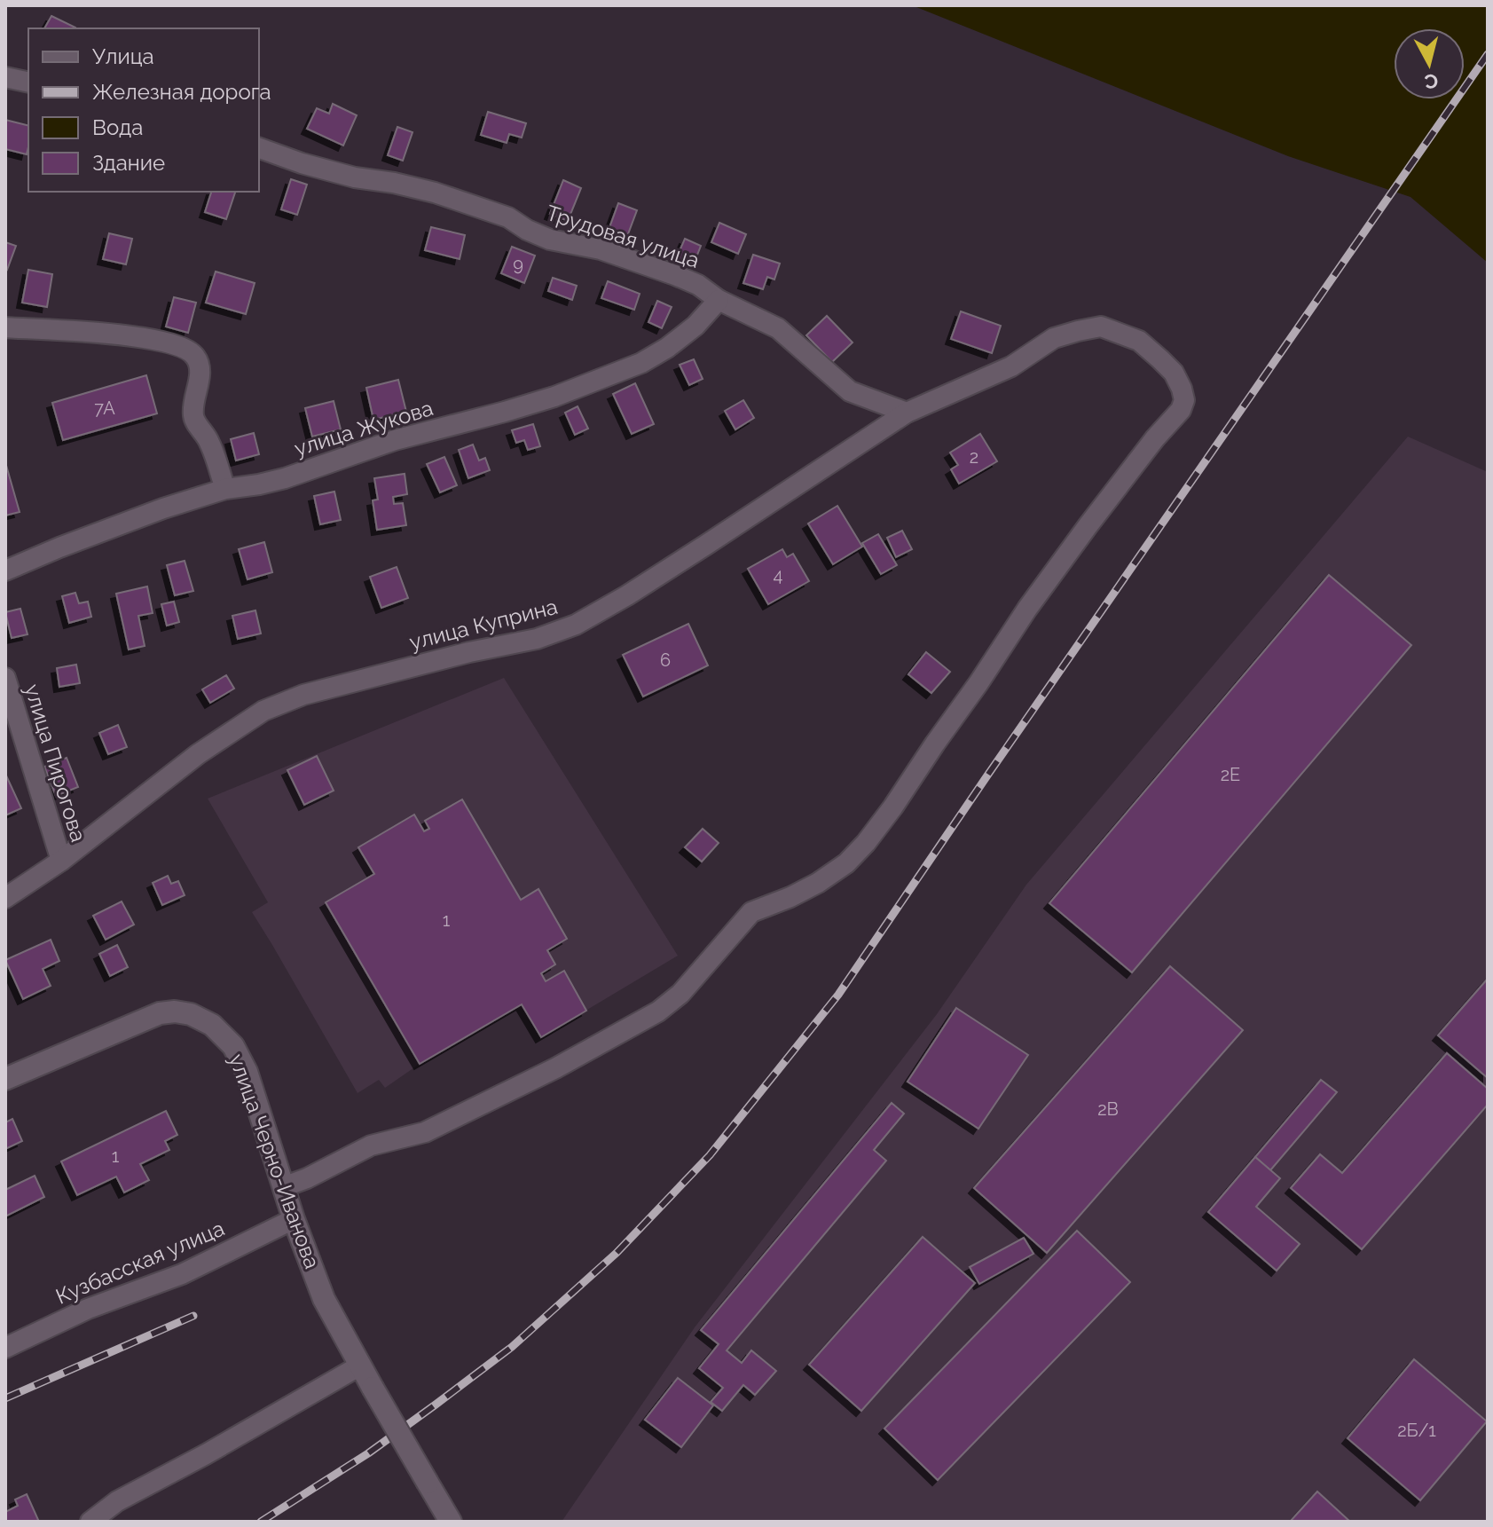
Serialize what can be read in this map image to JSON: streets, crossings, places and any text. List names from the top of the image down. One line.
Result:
{"streets":{"main road":["улица Черно-Иванова"],"street":["Трудовая улица","улица Жукова","улица Куприна","улица Пирогова","Кузбасская улица"]},"crossings":[["Трудовая улица","улица Жукова"],["Трудовая улица","улица Куприна"],["улица Куприна","улица Пирогова"],["улица Куприна","улица Черно-Иванова"],["улица Черно-Иванова","Кузбасская улица"]],"house_numbers":["9","7А","2","4","6","2Е","1","2В","1","2Б/1"],"legend":["Улица","Железная дорога","Вода","Здание"],"north":"bottom"}
